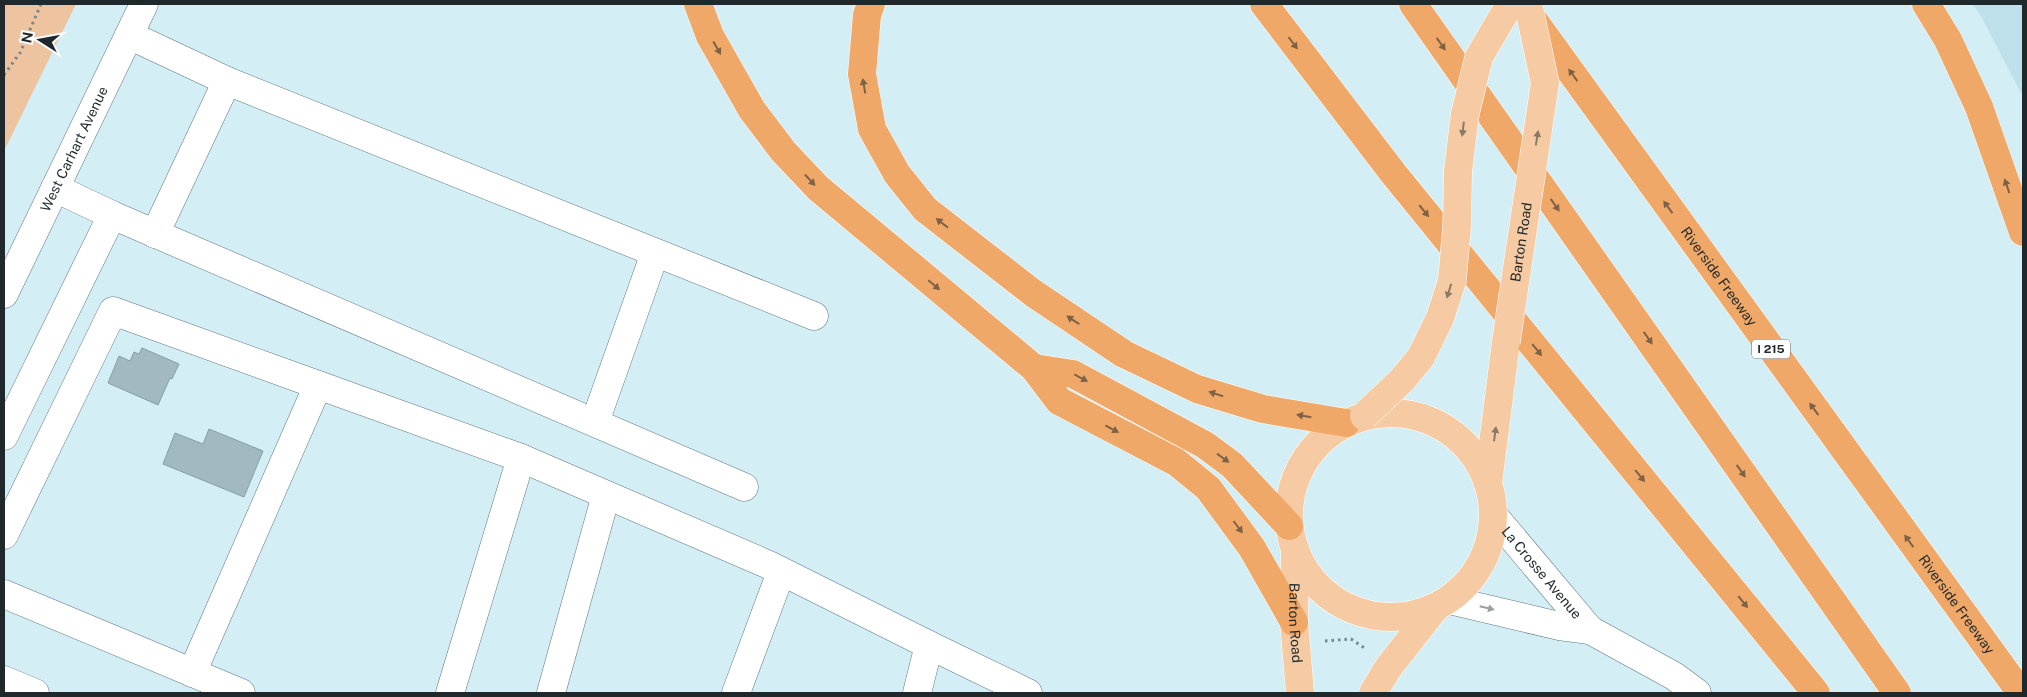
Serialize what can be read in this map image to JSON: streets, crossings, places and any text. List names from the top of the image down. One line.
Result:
{"streets":{"highway":["Riverside Freeway","I 215"],"main road":["Barton Road"],"street":["West Carhart Avenue","La Crosse Avenue"]},"one_way":["La Crosse Avenue"],"north":"left"}
